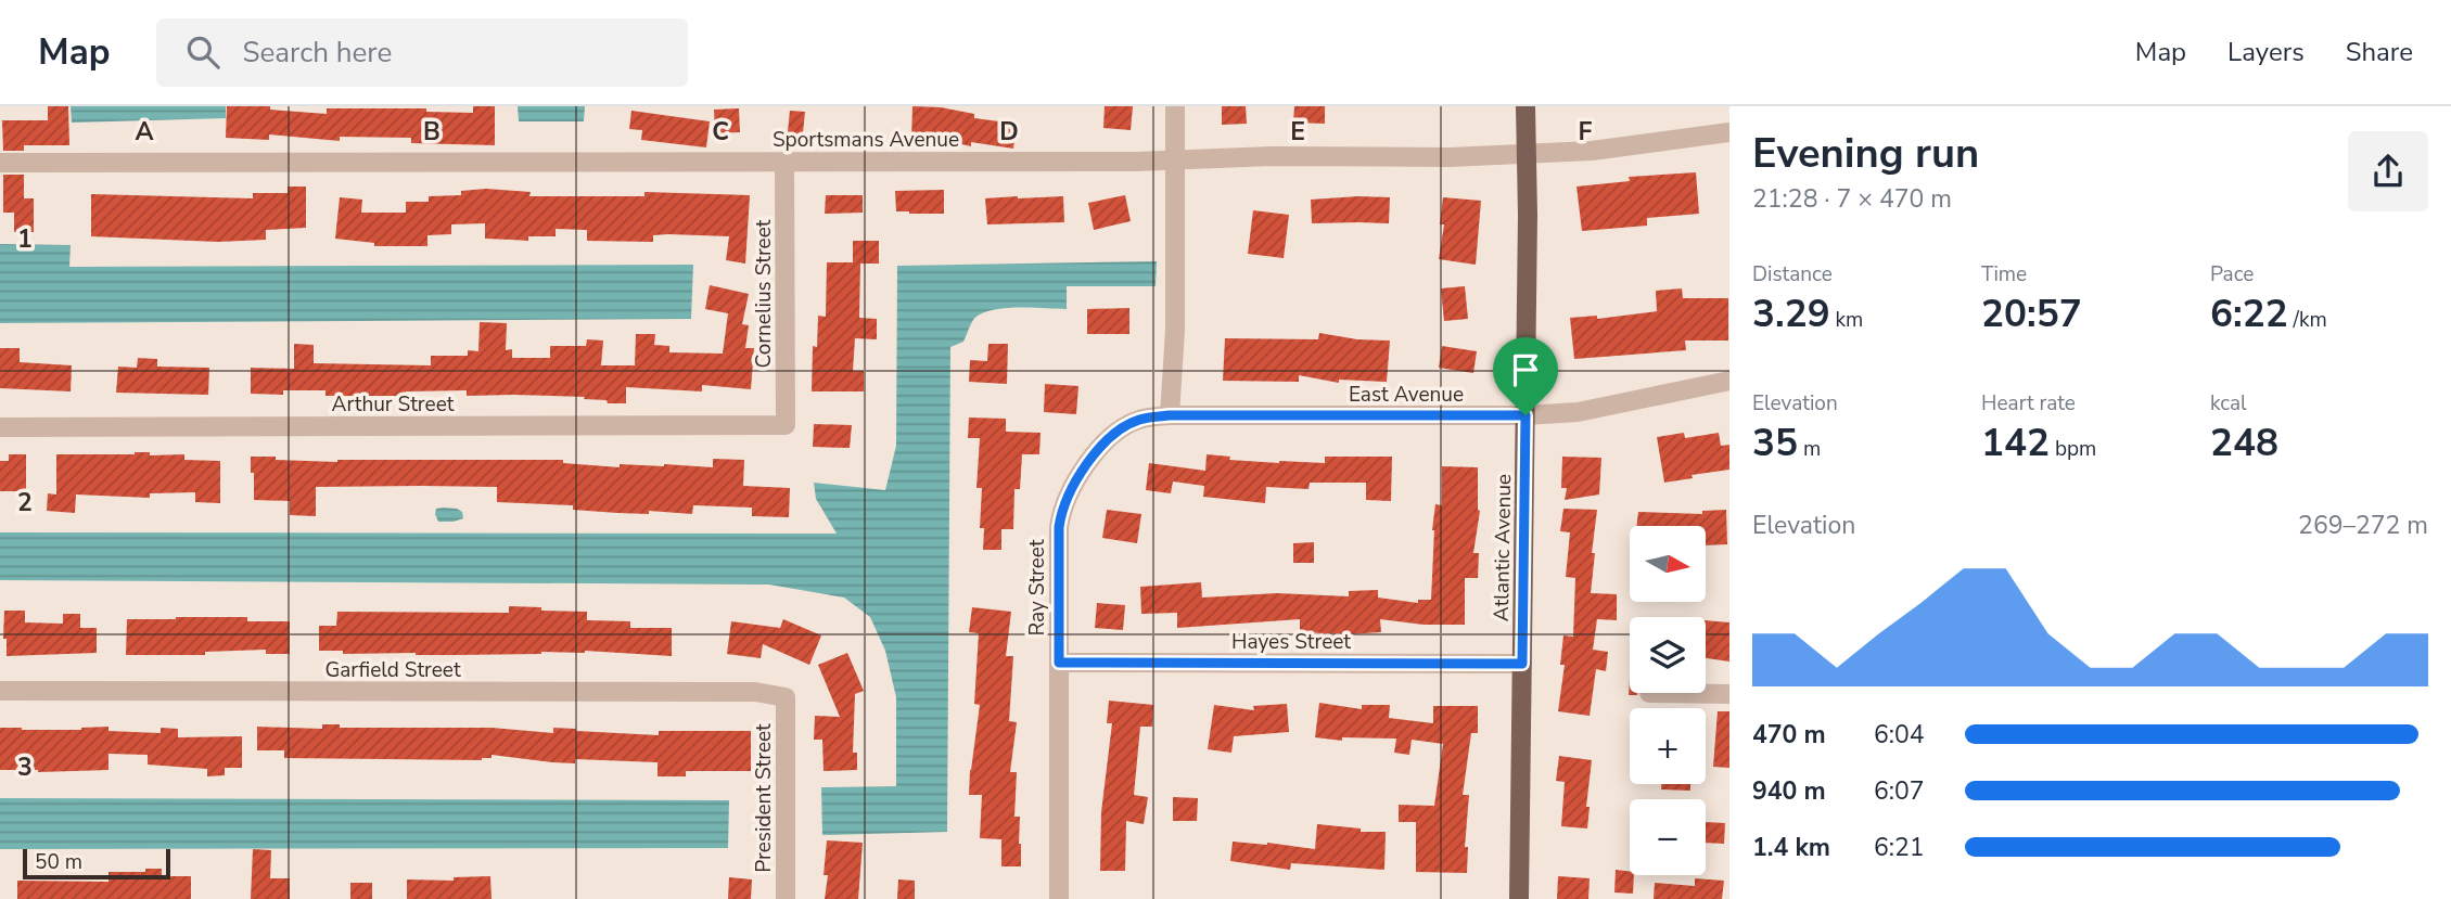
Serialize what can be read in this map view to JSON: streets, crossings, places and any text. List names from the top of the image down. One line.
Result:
{"streets":{"main road":["Atlantic Avenue"],"street":["Sportsmans Avenue","Cornelius Street","East Avenue","Arthur Street","Ray Street","Hayes Street","Garfield Street","President Street"]},"crossings":[["Sportsmans Avenue","Cornelius Street"],["Sportsmans Avenue","Atlantic Avenue"],["Cornelius Street","Arthur Street"],["East Avenue","Atlantic Avenue"],["East Avenue","Ray Street"],["Atlantic Avenue","Hayes Street"],["Ray Street","Hayes Street"],["Garfield Street","President Street"]],"scale_bar":"50 m","north":"right","page":{"header":"Map","search":"Search here","nav":["Map","Layers","Share"],"heading":["Evening run","21:28 · 7 × 470 m"],"stats":[["Distance","3.29 km"],["Time","20:57"],["Pace","6:22 /km"],["Elevation","35 m"],["Heart rate","142 bpm"],["kcal","248"]],"chart":["Elevation","269–272 m"],"map_buttons":["+","−"],"list":[{"name":"470 m","note":"6:04"},{"name":"940 m","note":"6:07"},{"name":"1.4 km","note":"6:21"}],"scale":"50 m"},"grid":{"columns":["A","B","C","D","E","F"],"rows":["1","2","3"]}}
